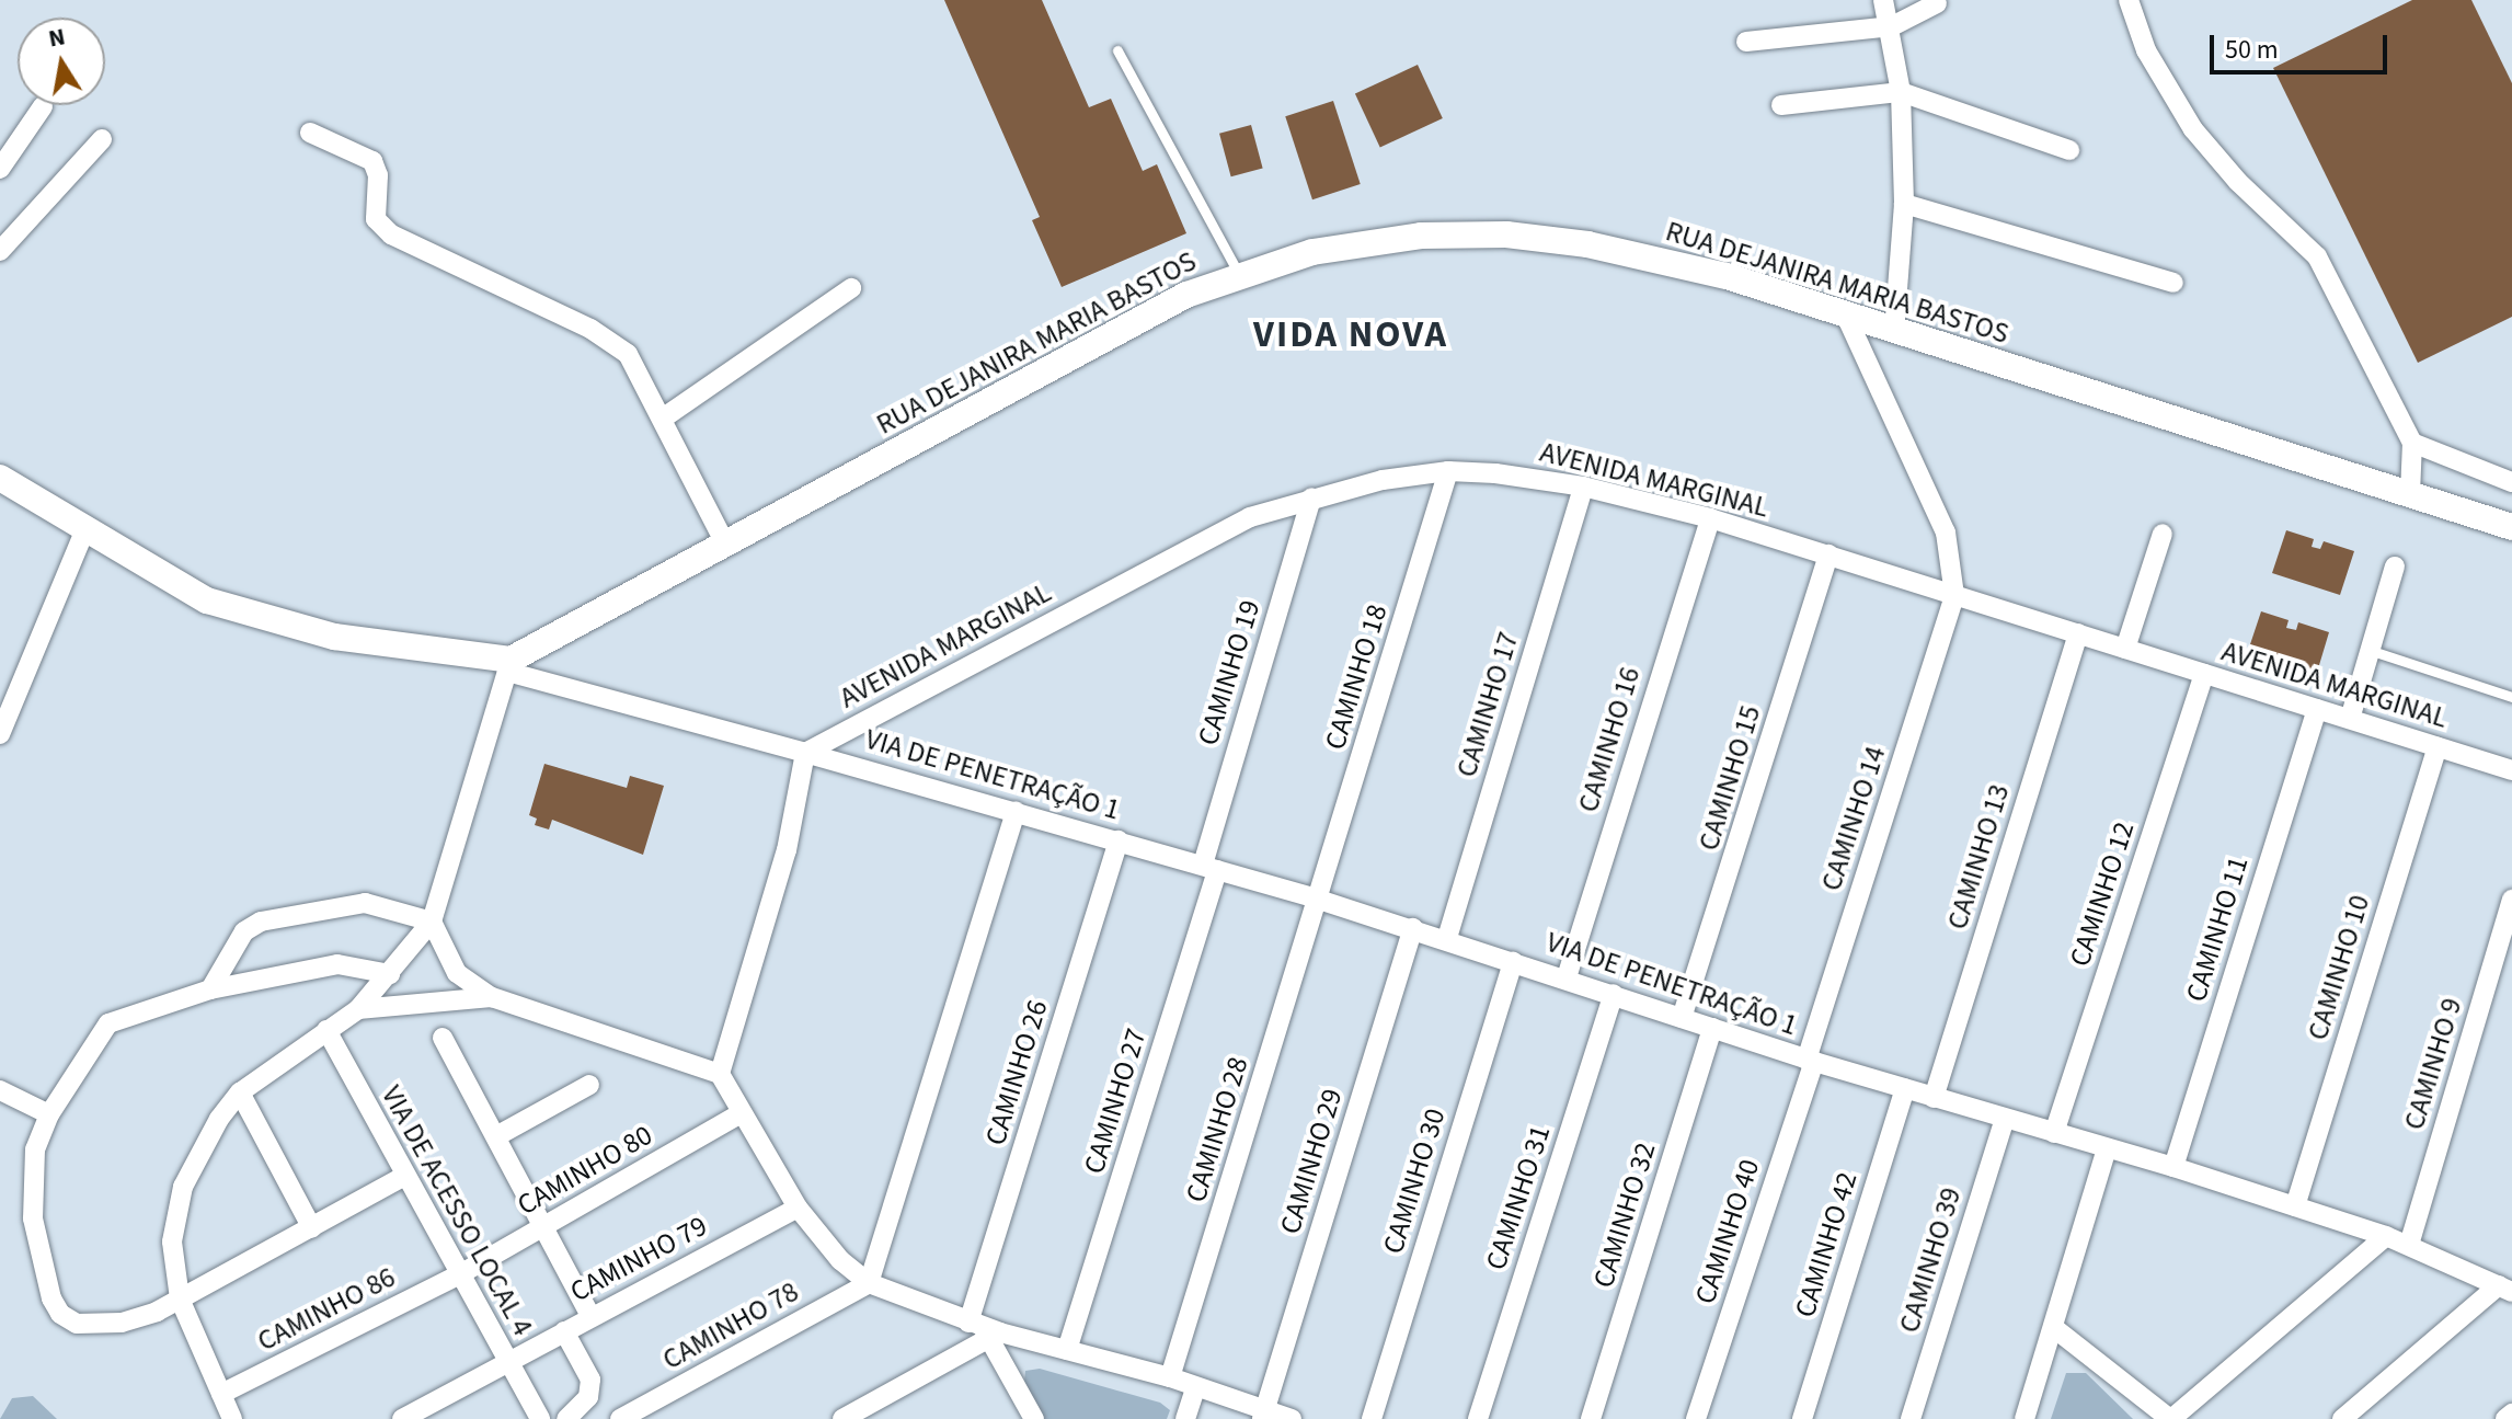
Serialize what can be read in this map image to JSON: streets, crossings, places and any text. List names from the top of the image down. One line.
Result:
{"streets":{"main road":["RUA DEJANIRA MARIA BASTOS"],"street":["AVENIDA MARGINAL","CAMINHO 19","CAMINHO 18","CAMINHO 17","CAMINHO 16","VIA DE PENETRAÇÃO 1","CAMINHO 15","CAMINHO 14","CAMINHO 13","CAMINHO 12","CAMINHO 11","CAMINHO 10","CAMINHO 9","CAMINHO 26","CAMINHO 27","CAMINHO 28","CAMINHO 29","CAMINHO 80","CAMINHO 30","CAMINHO 31","VIA DE ACESSO LOCAL 4","CAMINHO 32","CAMINHO 40","CAMINHO 42","CAMINHO 79","CAMINHO 39","CAMINHO 86","CAMINHO 78"]},"crossings":[["AVENIDA MARGINAL","CAMINHO 19"],["AVENIDA MARGINAL","CAMINHO 18"],["AVENIDA MARGINAL","CAMINHO 17"],["AVENIDA MARGINAL","CAMINHO 16"],["AVENIDA MARGINAL","VIA DE PENETRAÇÃO 1"],["AVENIDA MARGINAL","CAMINHO 15"],["AVENIDA MARGINAL","CAMINHO 14"],["AVENIDA MARGINAL","CAMINHO 13"],["AVENIDA MARGINAL","CAMINHO 12"],["AVENIDA MARGINAL","CAMINHO 11"],["AVENIDA MARGINAL","CAMINHO 10"],["CAMINHO 19","VIA DE PENETRAÇÃO 1"],["CAMINHO 19","CAMINHO 27"],["CAMINHO 18","VIA DE PENETRAÇÃO 1"],["CAMINHO 18","CAMINHO 28"],["CAMINHO 17","VIA DE PENETRAÇÃO 1"],["CAMINHO 16","VIA DE PENETRAÇÃO 1"],["VIA DE PENETRAÇÃO 1","CAMINHO 15"],["VIA DE PENETRAÇÃO 1","CAMINHO 14"],["VIA DE PENETRAÇÃO 1","CAMINHO 13"],["VIA DE PENETRAÇÃO 1","CAMINHO 12"],["VIA DE PENETRAÇÃO 1","CAMINHO 11"],["VIA DE PENETRAÇÃO 1","CAMINHO 10"],["VIA DE PENETRAÇÃO 1","CAMINHO 9"],["VIA DE PENETRAÇÃO 1","CAMINHO 26"],["VIA DE PENETRAÇÃO 1","CAMINHO 27"],["VIA DE PENETRAÇÃO 1","CAMINHO 28"],["VIA DE PENETRAÇÃO 1","CAMINHO 29"],["VIA DE PENETRAÇÃO 1","CAMINHO 30"],["VIA DE PENETRAÇÃO 1","CAMINHO 31"],["VIA DE PENETRAÇÃO 1","CAMINHO 32"],["VIA DE PENETRAÇÃO 1","CAMINHO 40"],["VIA DE PENETRAÇÃO 1","CAMINHO 42"],["VIA DE PENETRAÇÃO 1","CAMINHO 39"],["CAMINHO 14","CAMINHO 40"],["CAMINHO 80","VIA DE ACESSO LOCAL 4"],["CAMINHO 80","CAMINHO 86"],["VIA DE ACESSO LOCAL 4","CAMINHO 79"],["VIA DE ACESSO LOCAL 4","CAMINHO 86"]],"districts":["VIDA NOVA"],"scale_bar":"50 m","north":"top"}
